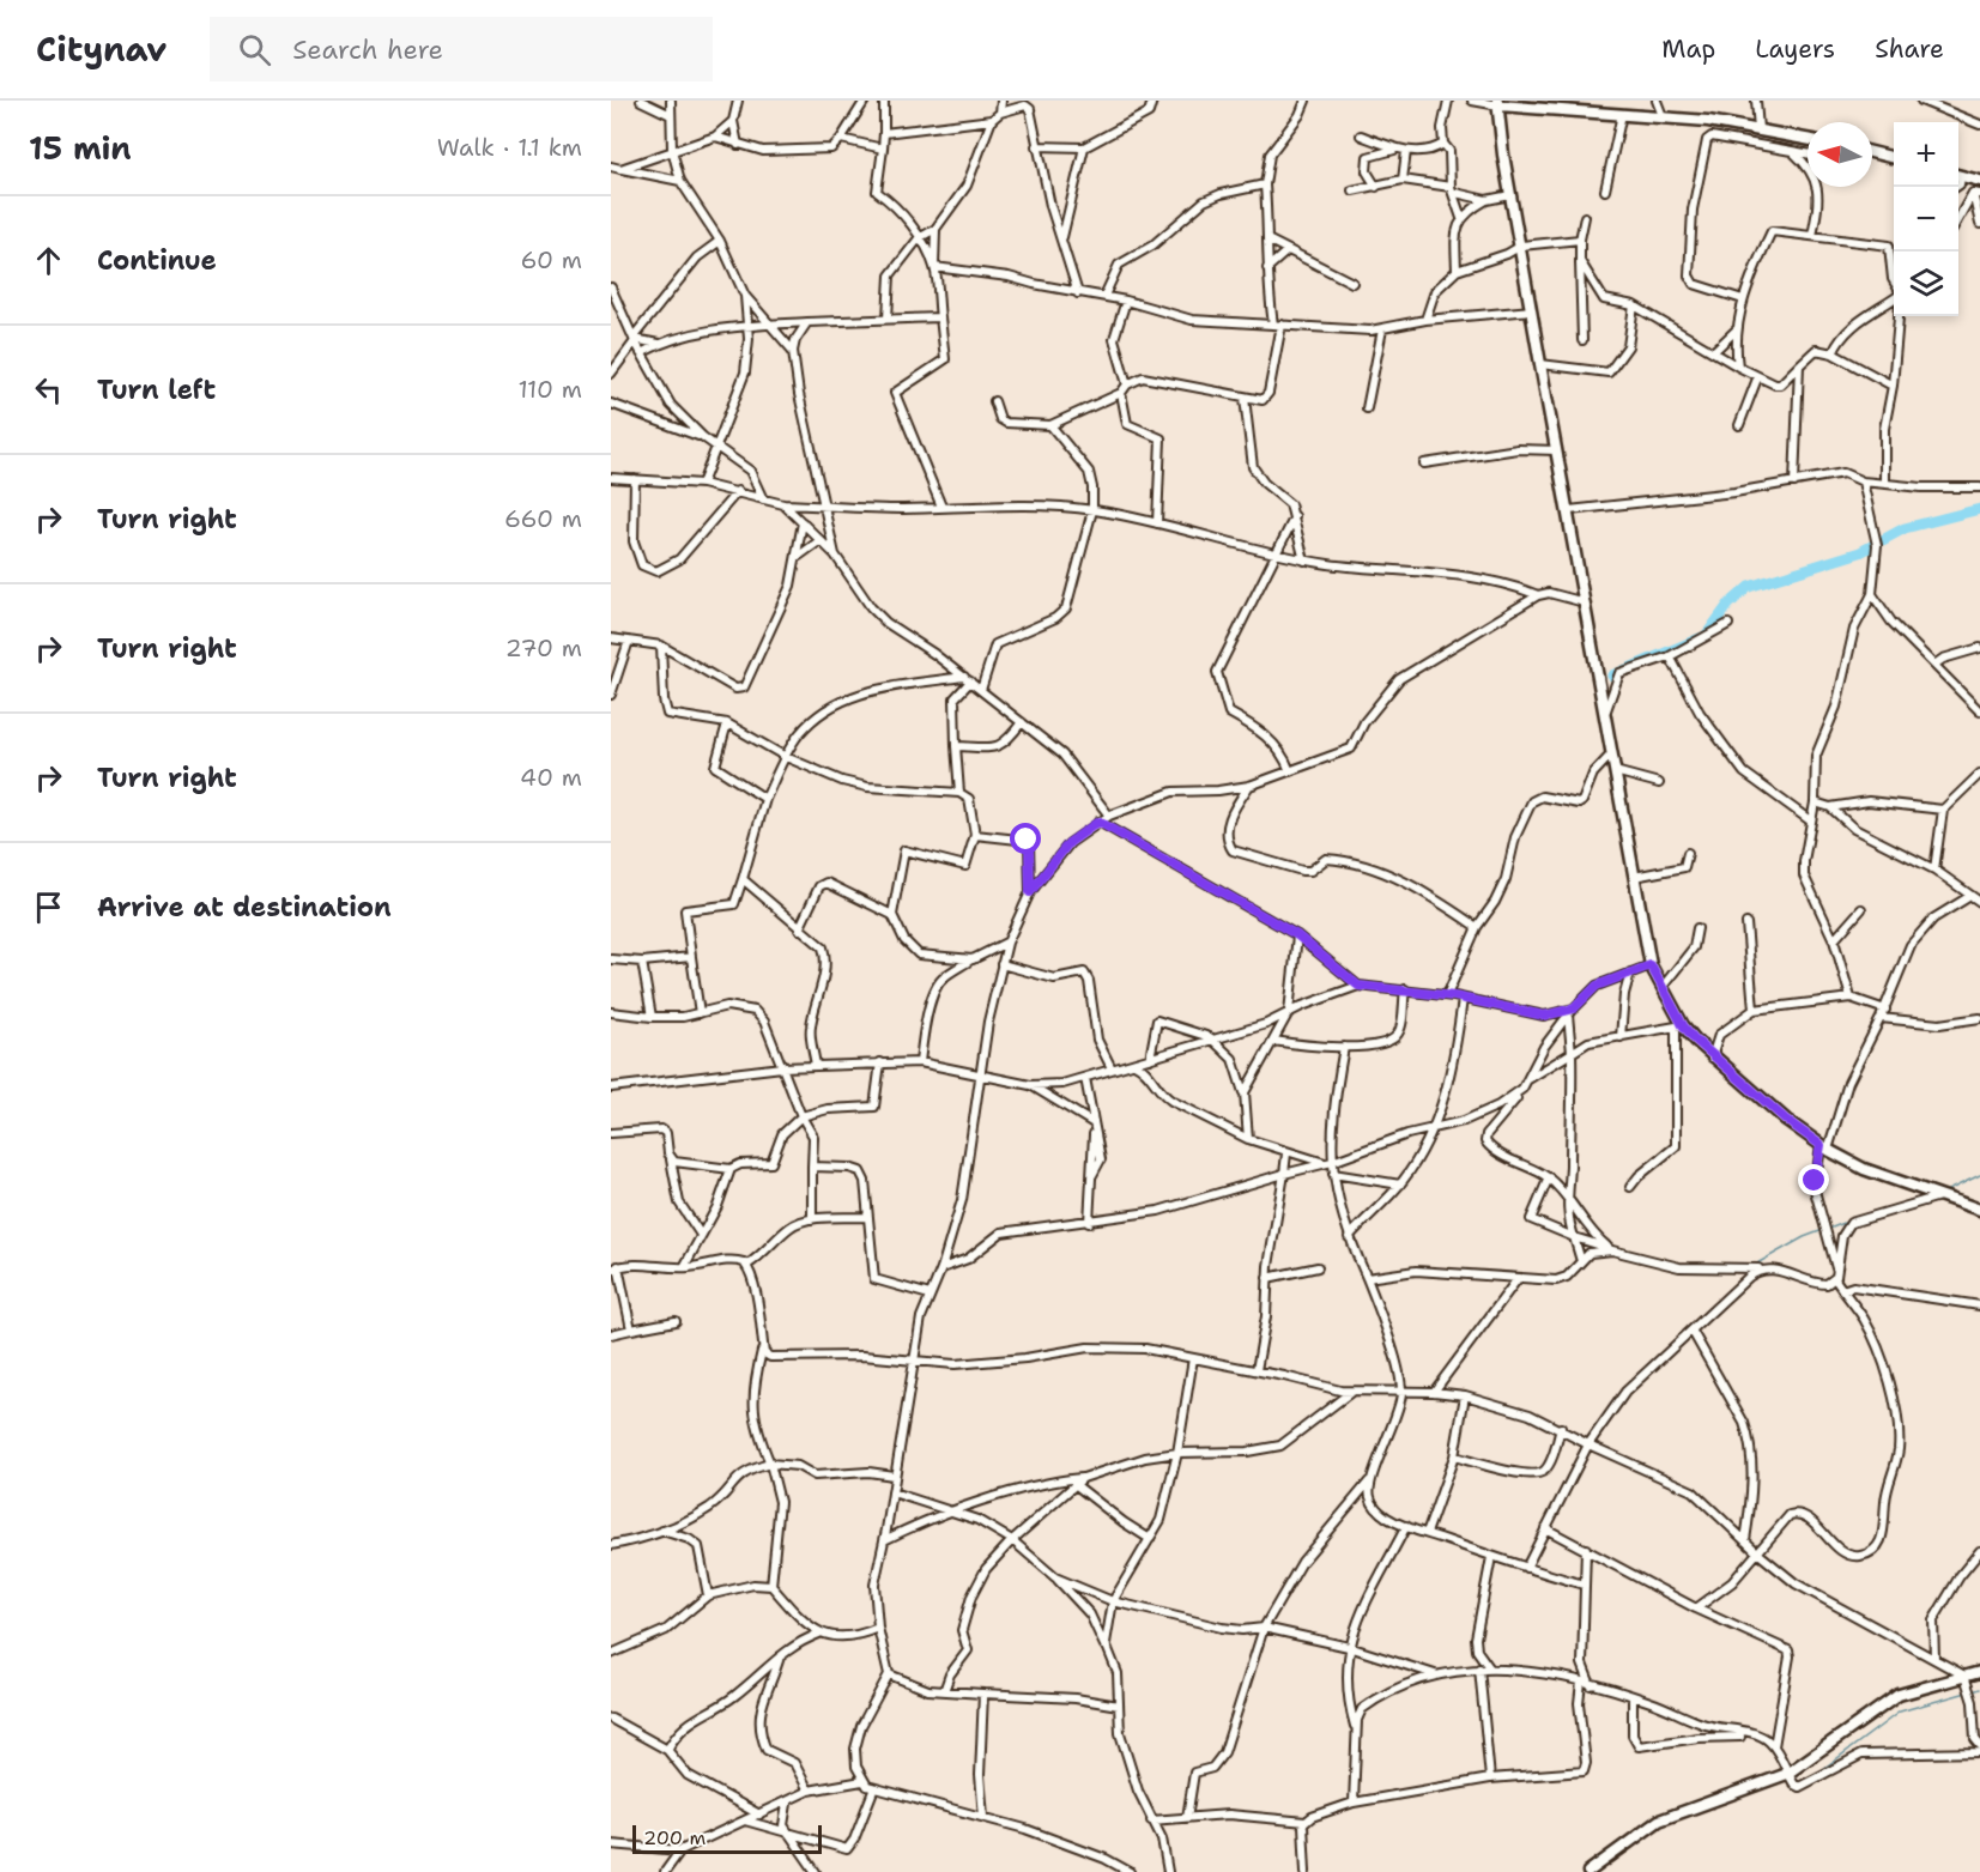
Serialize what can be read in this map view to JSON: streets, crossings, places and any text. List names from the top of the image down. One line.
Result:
{"scale_bar":"200 m","north":"left","page":{"header":"Citynav","search":"Search here","nav":["Map","Layers","Share"],"heading":["15 min","Walk · 1.1 km"],"map_buttons":["+","−"],"list":[["Continue","60 m"],["Turn left","110 m"],["Turn right","660 m"],["Turn right","270 m"],["Turn right","40 m"],"Arrive at destination"],"scale":"200 m"}}
